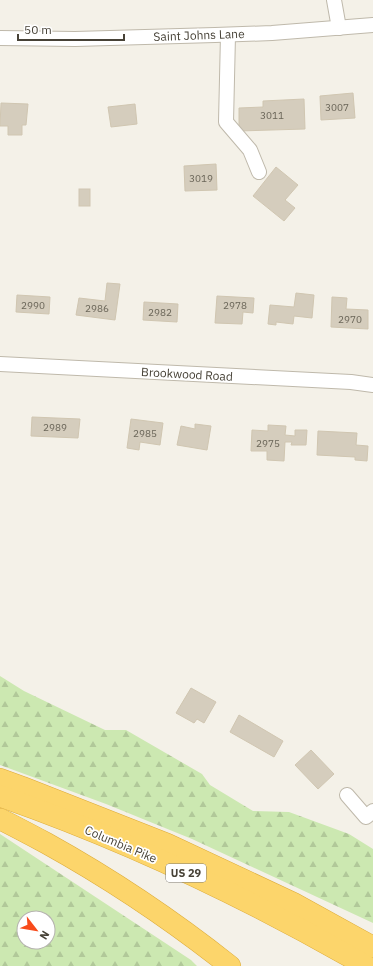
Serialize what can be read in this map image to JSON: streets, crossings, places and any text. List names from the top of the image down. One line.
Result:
{"streets":{"highway":["Columbia Pike","US 29"],"street":["Saint Johns Lane","Brookwood Road"]},"house_numbers":["3007","3011","3019","2990","2978","2986","2982","2970","2989","2985","2975"],"scale_bar":"50 m","north":"bottom right"}
